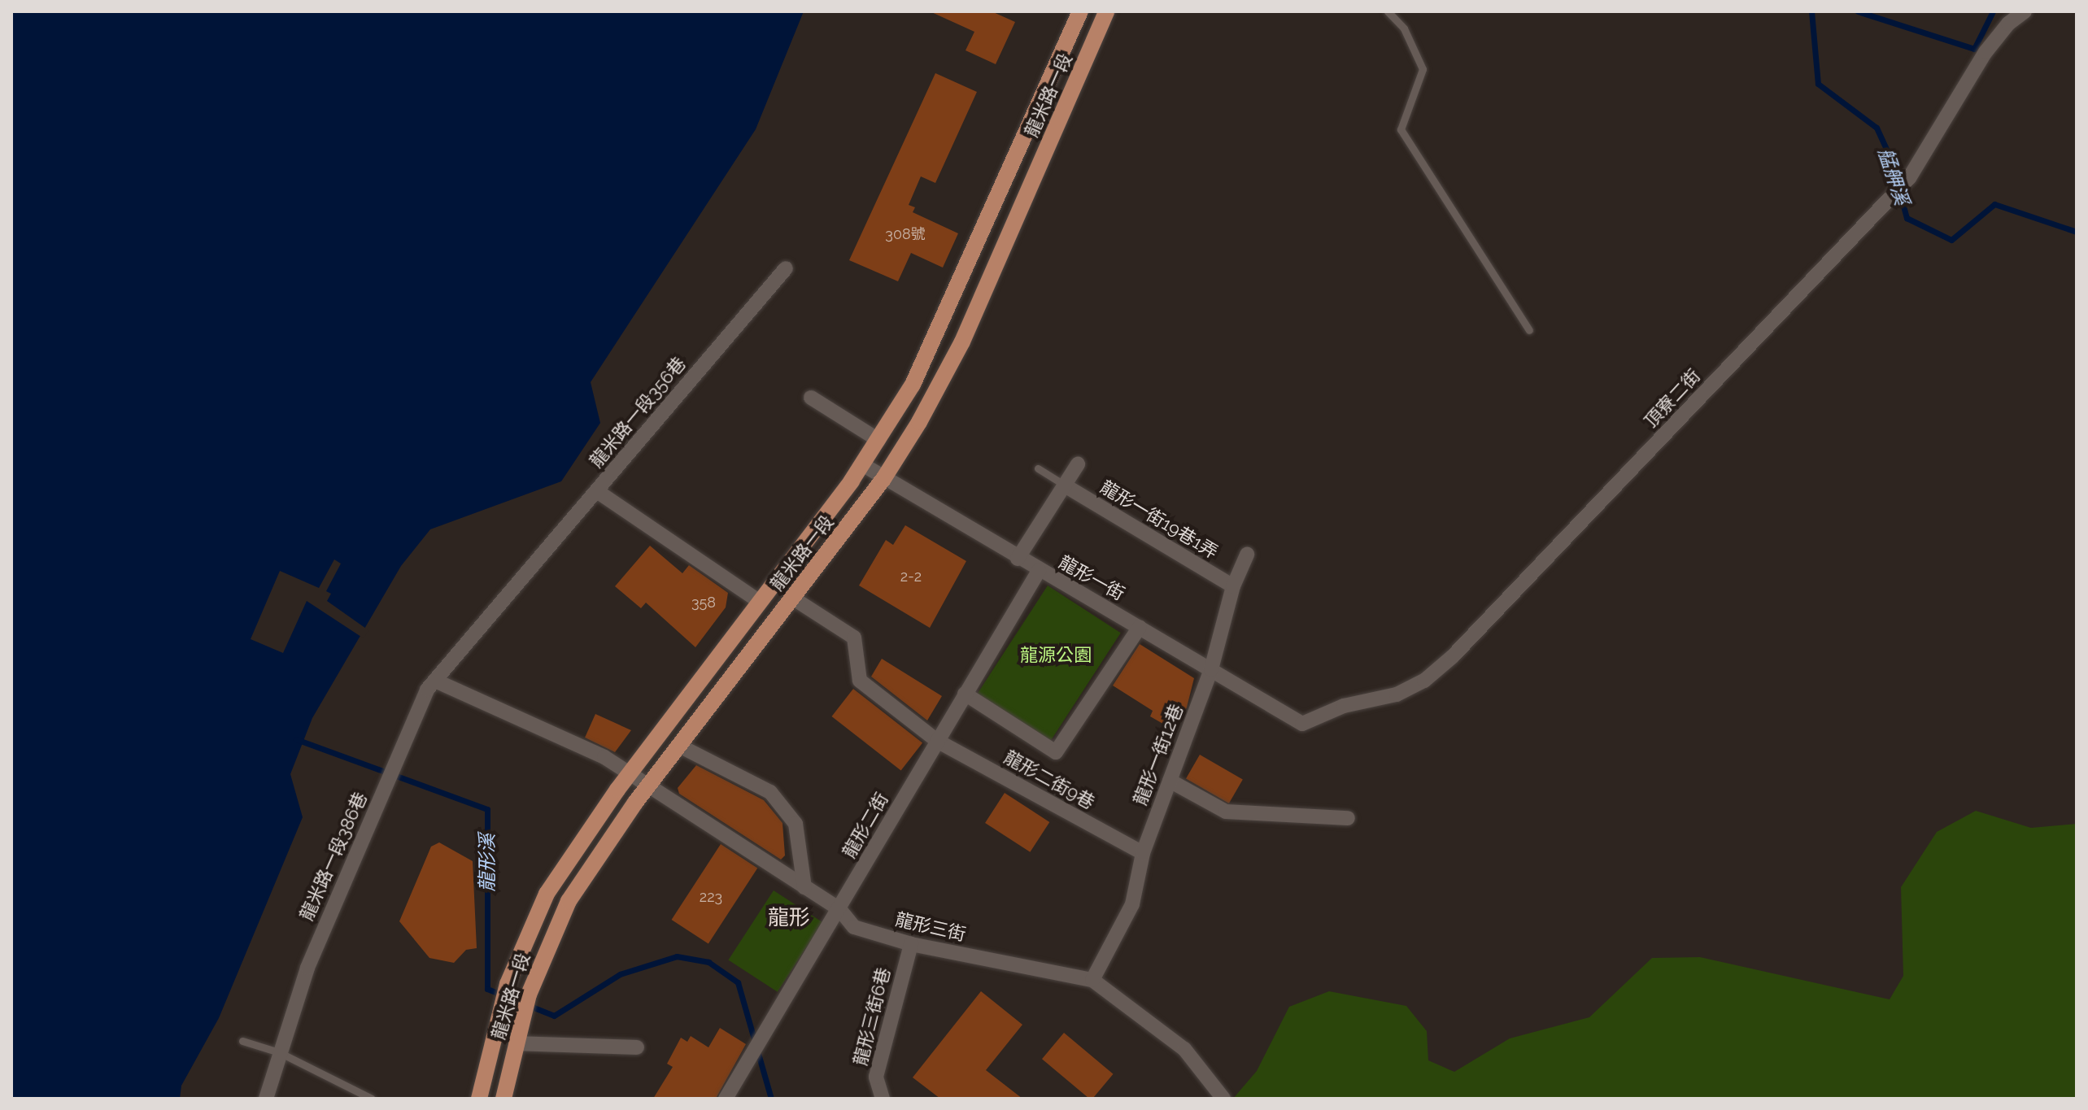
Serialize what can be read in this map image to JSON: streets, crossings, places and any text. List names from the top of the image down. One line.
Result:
{"streets":{"main road":["龍米路一段"],"street":["頂寮二街","龍米路一段356巷","龍形一街19巷1弄","龍形一街","龍形一街12巷","龍形二街9巷","龍形二街","龍米路一段386巷","龍形三街","龍形三街6巷"]},"crossings":[["龍米路一段","龍米路一段356巷"],["龍米路一段","龍形一街"],["龍米路一段","龍形二街9巷"],["龍米路一段","龍形三街"],["頂寮二街","龍形一街"],["龍米路一段356巷","龍米路一段386巷"],["龍形一街19巷1弄","龍形一街12巷"],["龍形一街","龍形一街12巷"],["龍形一街","龍形二街"],["龍形一街12巷","龍形二街9巷"],["龍形一街12巷","龍形三街"],["龍形二街9巷","龍形二街"],["龍形二街","龍形三街"],["龍形三街","龍形三街6巷"]],"districts":["龍形"],"water":["艋舺溪","龍形溪"],"parks":["龍源公園"],"house_numbers":["308號","2-2","358","223"]}
